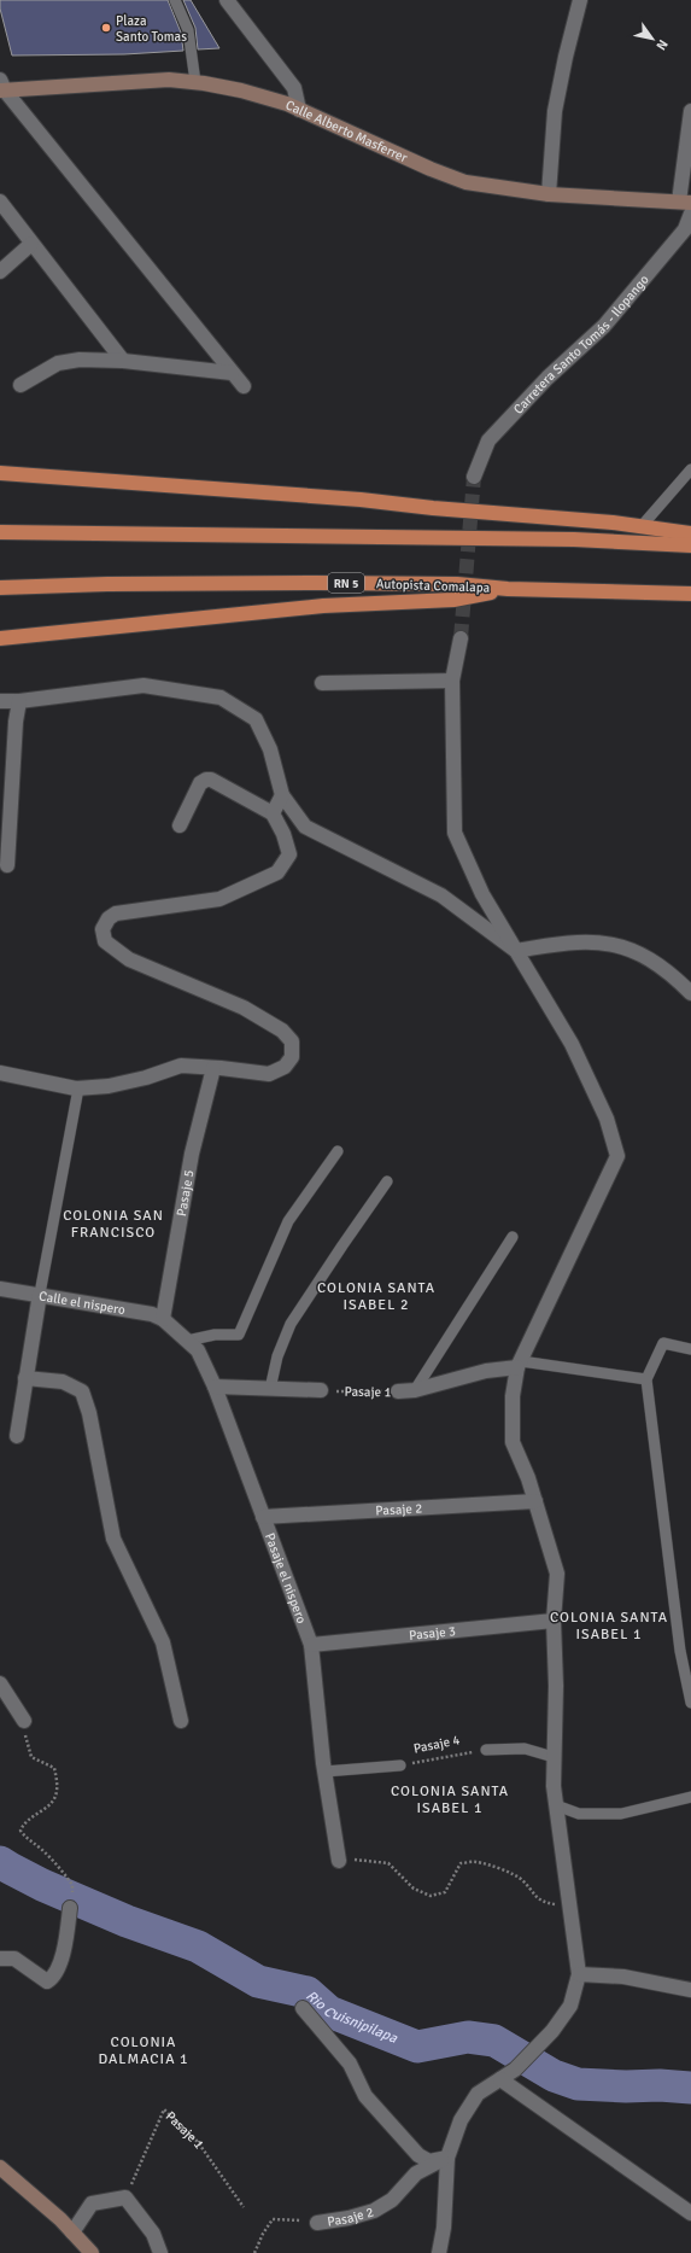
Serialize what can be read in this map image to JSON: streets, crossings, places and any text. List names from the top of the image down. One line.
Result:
{"streets":{"highway":["RN 5","Autopista Comalapa"],"main road":["Calle Alberto Masferrer"],"street":["Carretera Santo Tomás - Ilopango","Pasaje 5","Calle el nispero","Pasaje 1","Pasaje 2","Pasaje el nispero","Pasaje 3"],"lane":["Pasaje 4"]},"crossings":[["Pasaje 5","Calle el nispero"],["Pasaje 5","Pasaje el nispero"],["Calle el nispero","Pasaje el nispero"],["Pasaje 2","Pasaje el nispero"],["Pasaje el nispero","Pasaje 3"],["Pasaje el nispero","Pasaje 4"]],"districts":["COLONIA SAN FRANCISCO","COLONIA SANTA ISABEL 2","COLONIA SANTA ISABEL 1","COLONIA SANTA ISABEL 1","COLONIA DALMACIA 1"],"water":["Rio Cuisnipilapa"],"places":["Plaza Santo Tomas"],"north":"bottom right"}
